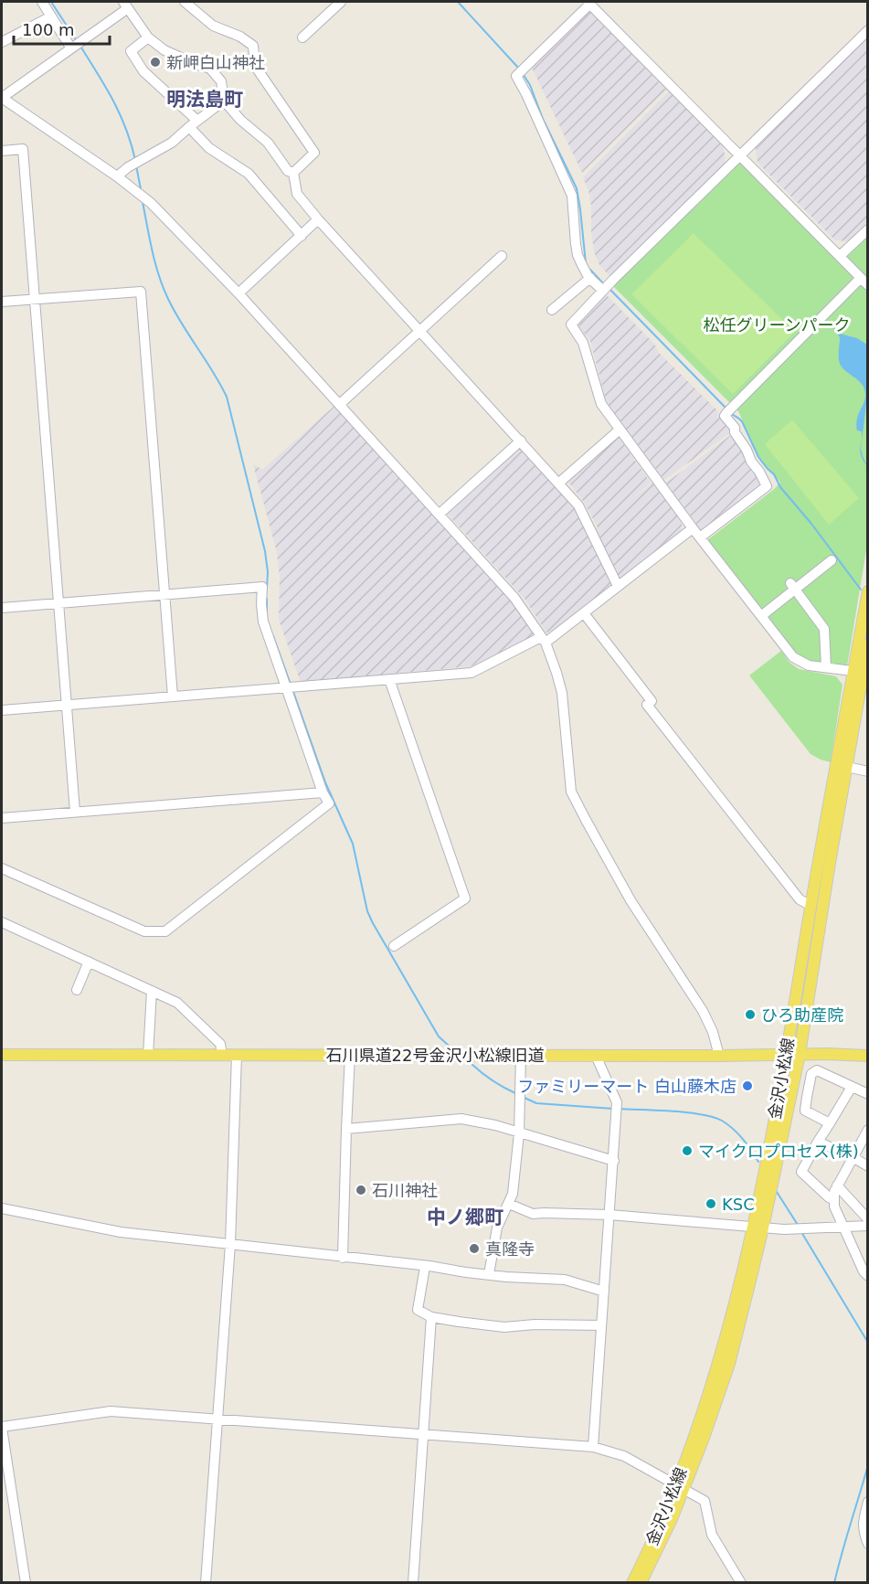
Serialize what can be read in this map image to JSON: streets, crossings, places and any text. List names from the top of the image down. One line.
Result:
{"streets":{"main road":["石川県道22号金沢小松線旧道","金沢小松線"]},"crossings":[["石川県道22号金沢小松線旧道","金沢小松線"]],"districts":["明法島町","中ノ郷町"],"parks":["松任グリーンパーク"],"places":["新岬白山神社","ひろ助産院","ファミリーマート 白山藤木店","マイクロプロセス(株)","石川神社","KSC","真隆寺"],"scale_bar":"100 m"}
